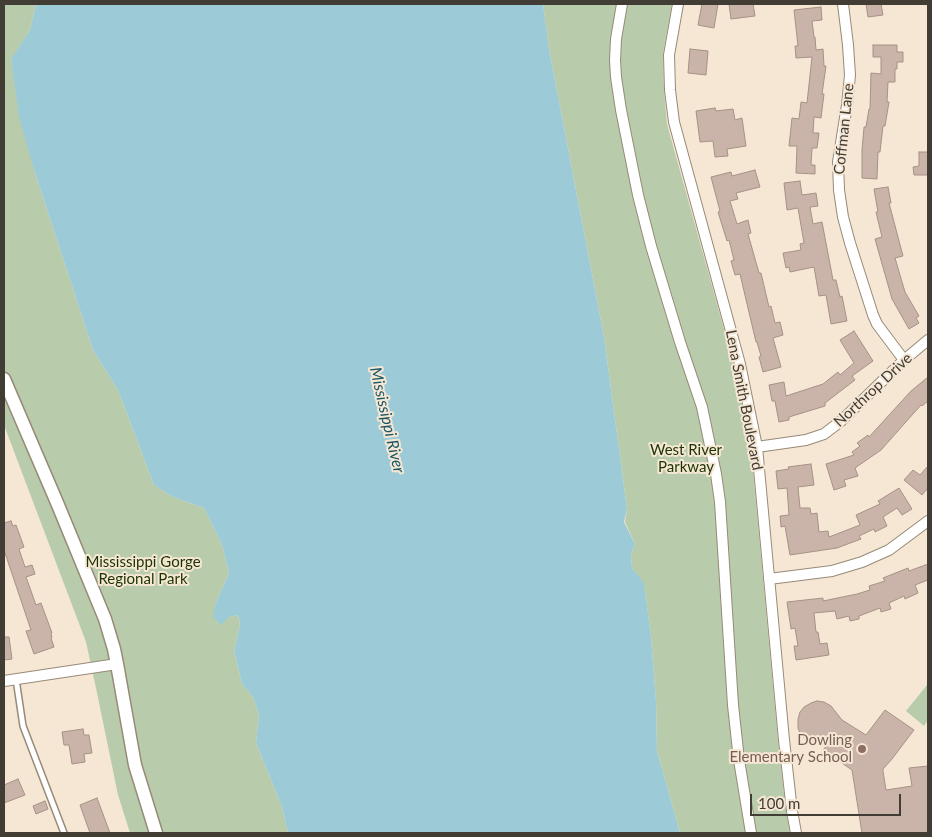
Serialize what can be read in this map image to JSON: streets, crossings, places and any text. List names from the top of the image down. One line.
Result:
{"streets":{"street":["Coffman Lane","Northrop Drive","Lena Smith Boulevard"]},"crossings":[["Coffman Lane","Northrop Drive"],["Northrop Drive","Lena Smith Boulevard"]],"water":["Mississippi River"],"parks":["West River Parkway","Mississippi Gorge Regional Park"],"places":["Dowling Elementary School"],"scale_bar":"100 m"}
